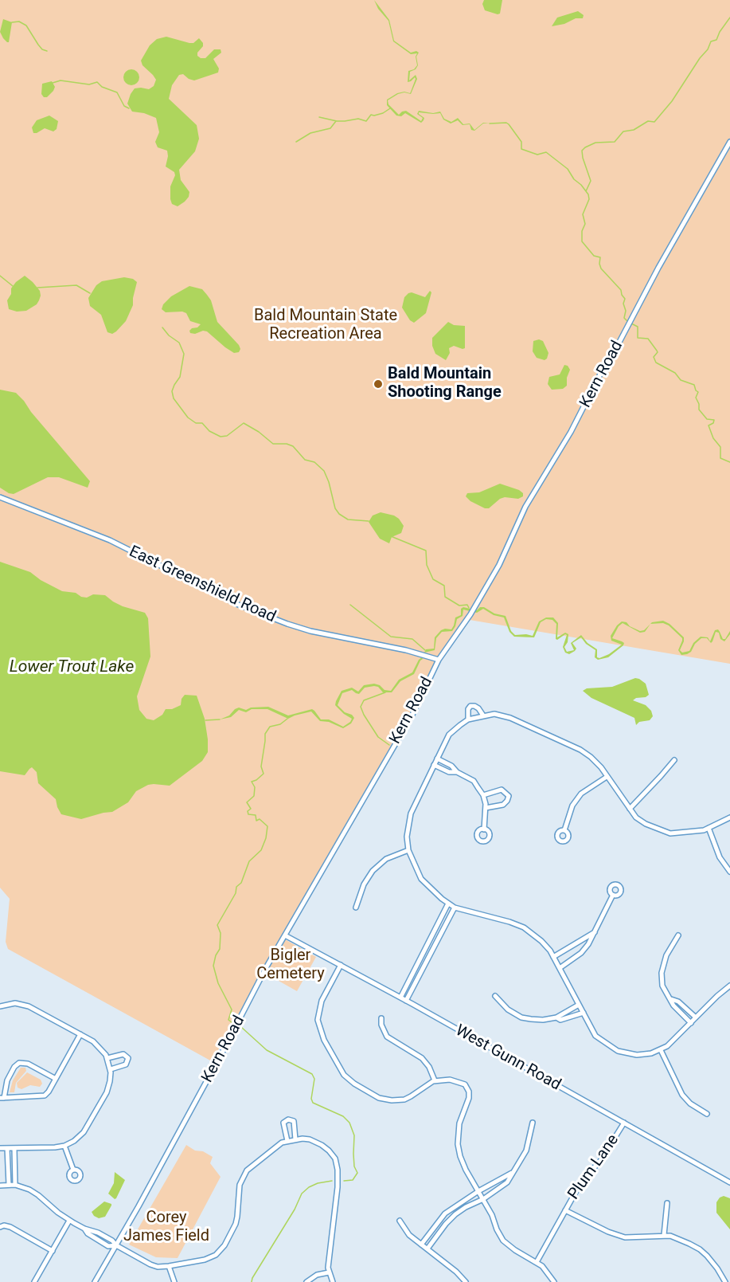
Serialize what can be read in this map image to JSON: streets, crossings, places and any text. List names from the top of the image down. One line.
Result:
{"streets":{"street":["Kern Road","East Greenshield Road","West Gunn Road","Plum Lane"]},"crossings":[["Kern Road","East Greenshield Road"],["Kern Road","West Gunn Road"],["West Gunn Road","Plum Lane"]],"water":["Lower Trout Lake"],"parks":["Bald Mountain State Recreation Area","Bigler Cemetery","Corey James Field"],"places":["Bald Mountain Shooting Range"]}
